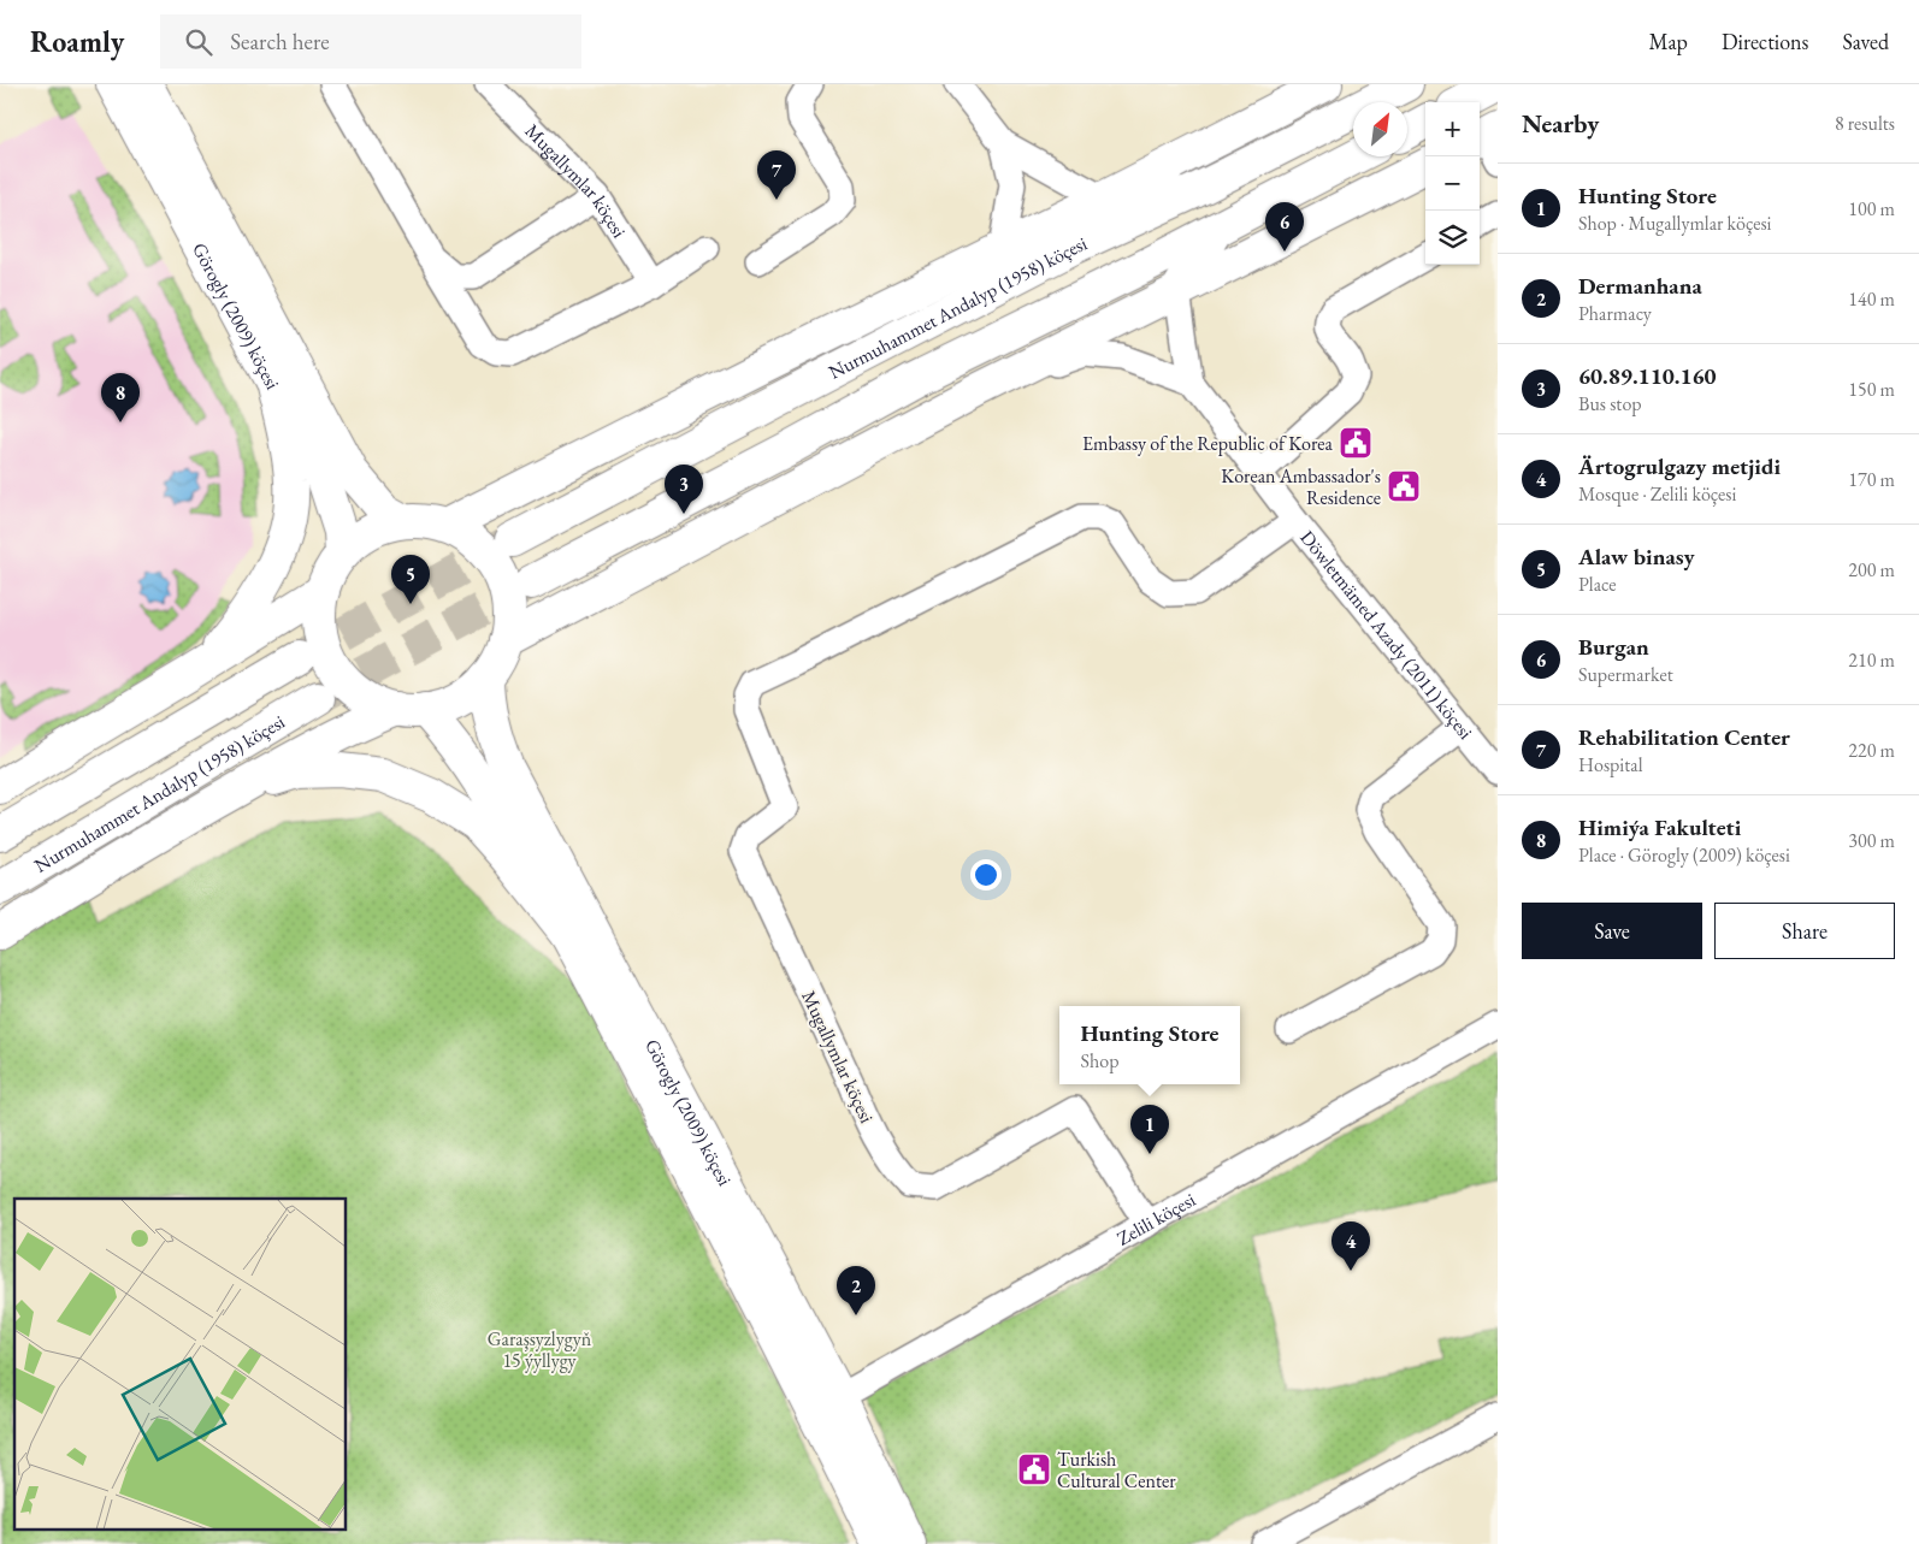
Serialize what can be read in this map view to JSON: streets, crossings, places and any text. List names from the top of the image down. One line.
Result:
{"streets":{"main road":["Nurmuhammet Andalyp (1958) köçesi","Görogly (2009) köçesi"],"street":["Mugallymlar köçesi","Döwletmämed Azady (2011) köçesi","Zelili köçesi"]},"crossings":[["Mugallymlar köçesi","Döwletmämed Azady (2011) köçesi"],["Mugallymlar köçesi","Zelili köçesi"],["Görogly (2009) köçesi","Zelili köçesi"]],"parks":["Garaşsyzlygyň 15 ýyllygy"],"places":{"public building":["Embassy of the Republic of Korea","Korean Ambassador's Residence","Turkish Cultural Center"]},"north":"top right","page":{"header":"Roamly","search":"Search here","nav":["Map","Directions","Saved"],"heading":["Nearby","8 results"],"map_buttons":["+","−"],"pins":["7","6","8","3","5","1","4","2"],"list":[{"mark":"1","name":"Hunting Store","note":"Shop · Mugallymlar köçesi","value":"100 m"},{"mark":"2","name":"Dermanhana","note":"Pharmacy","value":"140 m"},{"mark":"3","name":"60.89.110.160","note":"Bus stop","value":"150 m"},{"mark":"4","name":"Ärtogrulgazy metjidi","note":"Mosque · Zelili köçesi","value":"170 m"},{"mark":"5","name":"Alaw binasy","note":"Place","value":"200 m"},{"mark":"6","name":"Burgan","note":"Supermarket","value":"210 m"},{"mark":"7","name":"Rehabilitation Center","note":"Hospital","value":"220 m"},{"mark":"8","name":"Himiýa Fakulteti","note":"Place · Görogly (2009) köçesi","value":"300 m"}],"buttons":["Save","Share"],"popup":["Hunting Store","Shop"]}}
